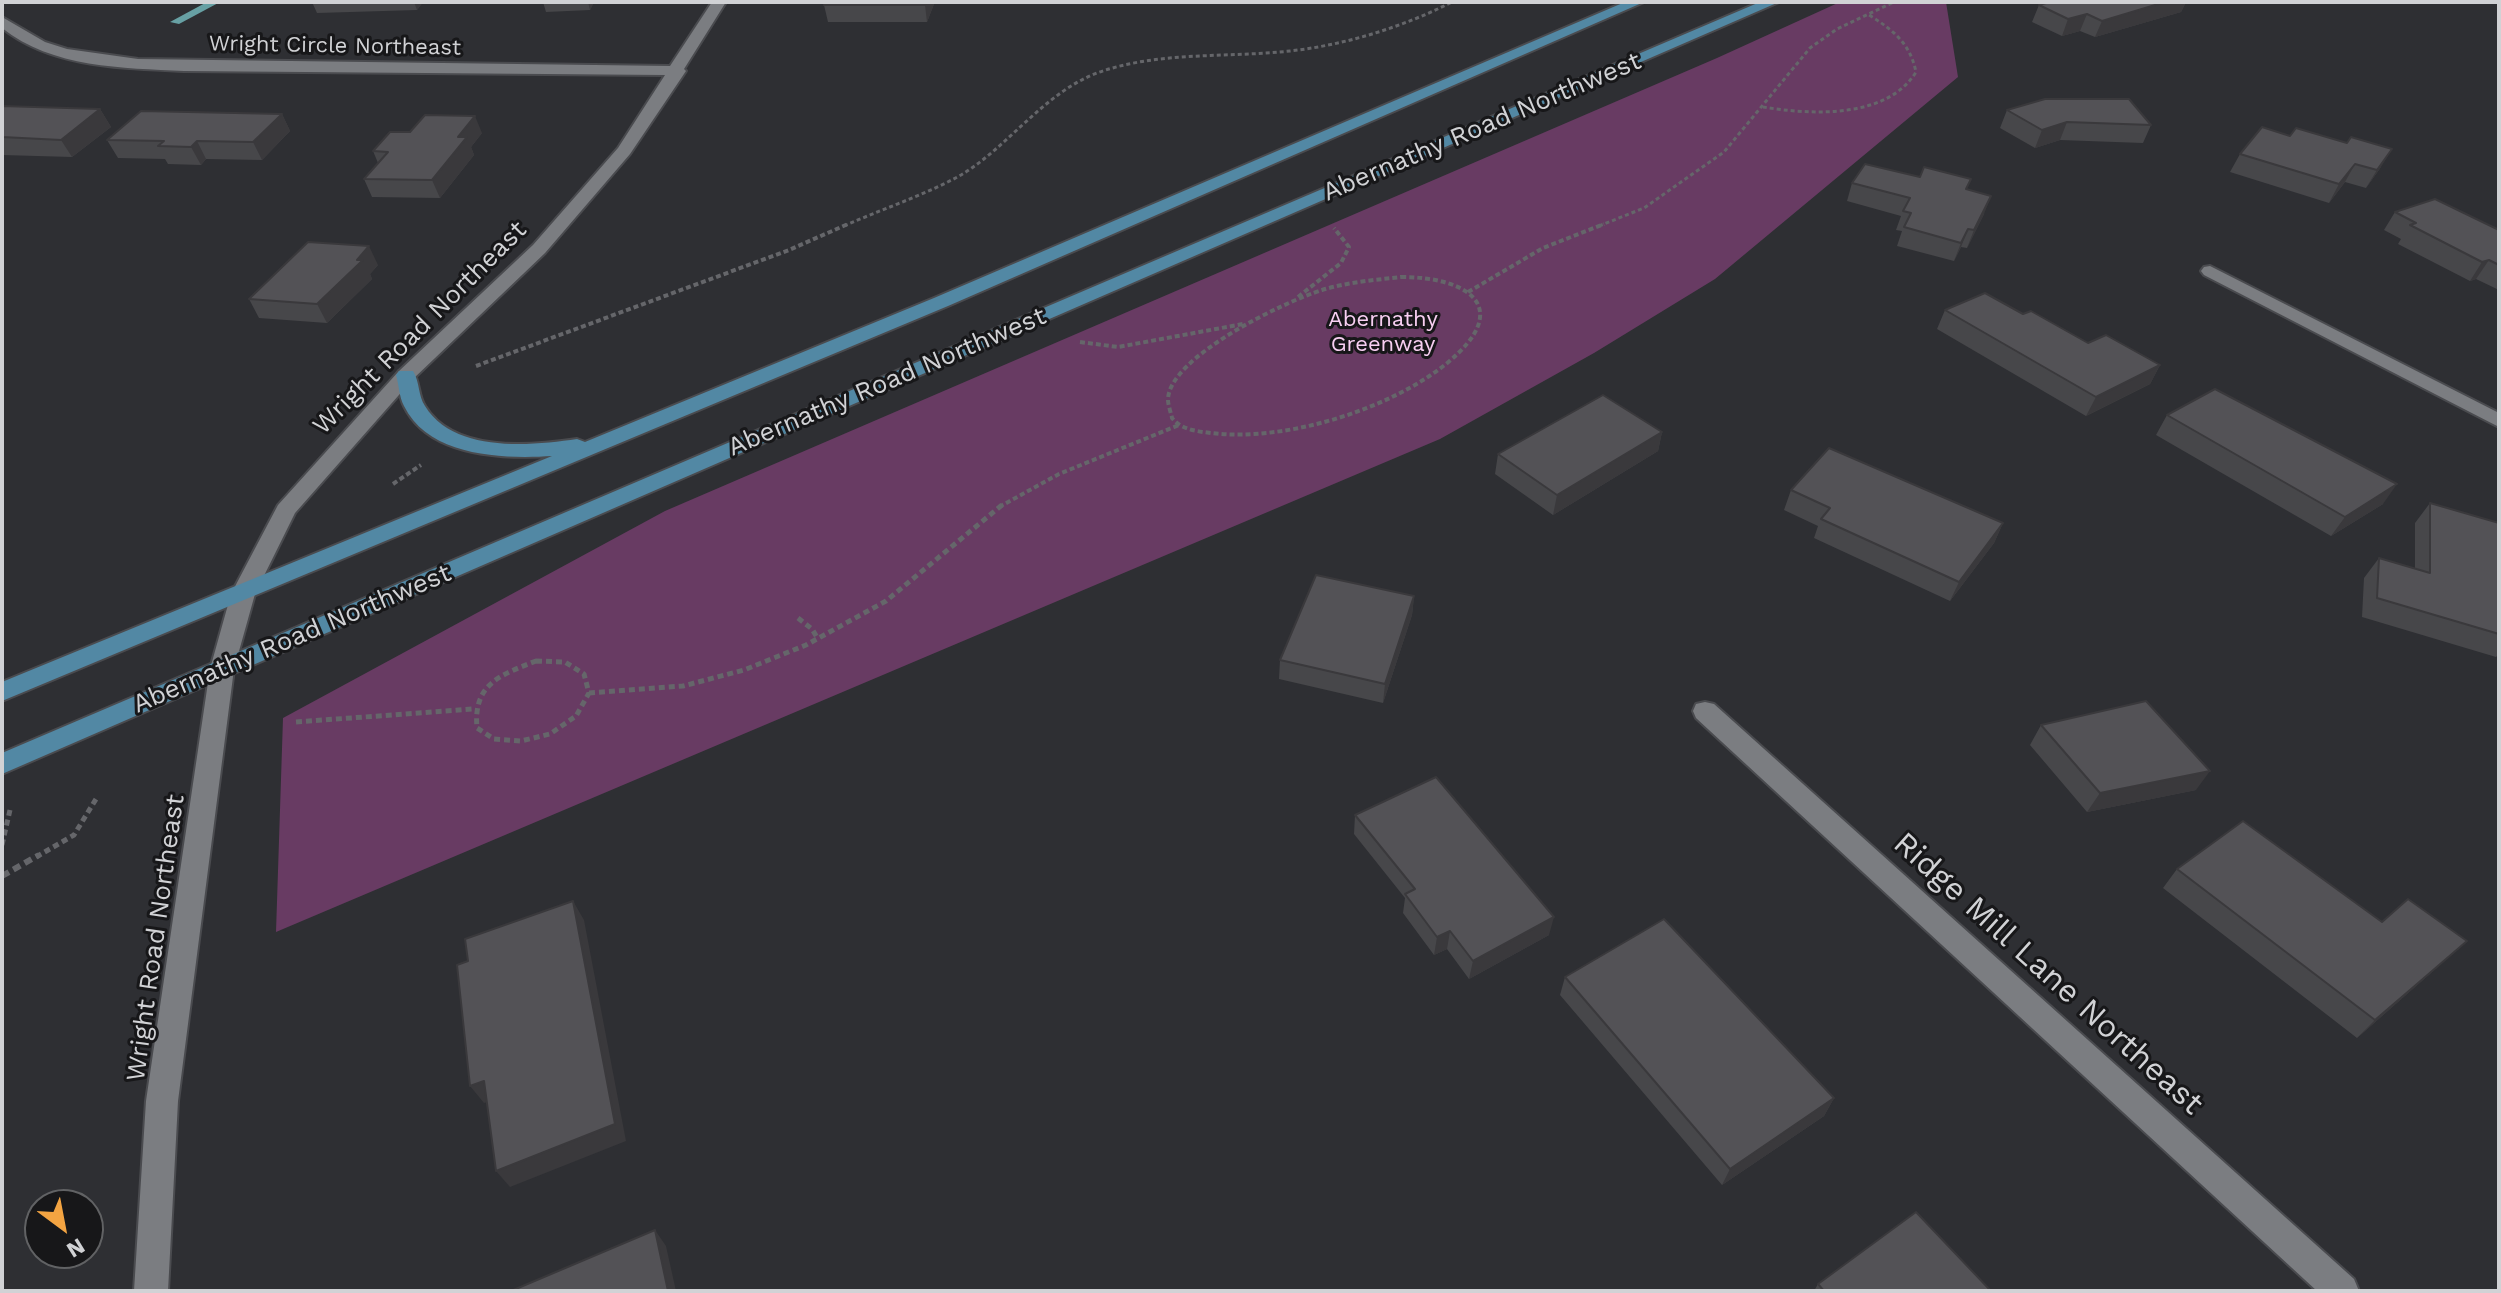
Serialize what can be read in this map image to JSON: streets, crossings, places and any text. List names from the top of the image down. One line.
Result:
{"streets":{"main road":["Abernathy Road Northwest"],"street":["Wright Circle Northeast","Wright Road Northeast","Ridge Mill Lane Northeast"]},"crossings":[["Wright Circle Northeast","Wright Road Northeast"],["Abernathy Road Northwest","Wright Road Northeast"]],"parks":["Abernathy Greenway"],"north":"bottom right"}
